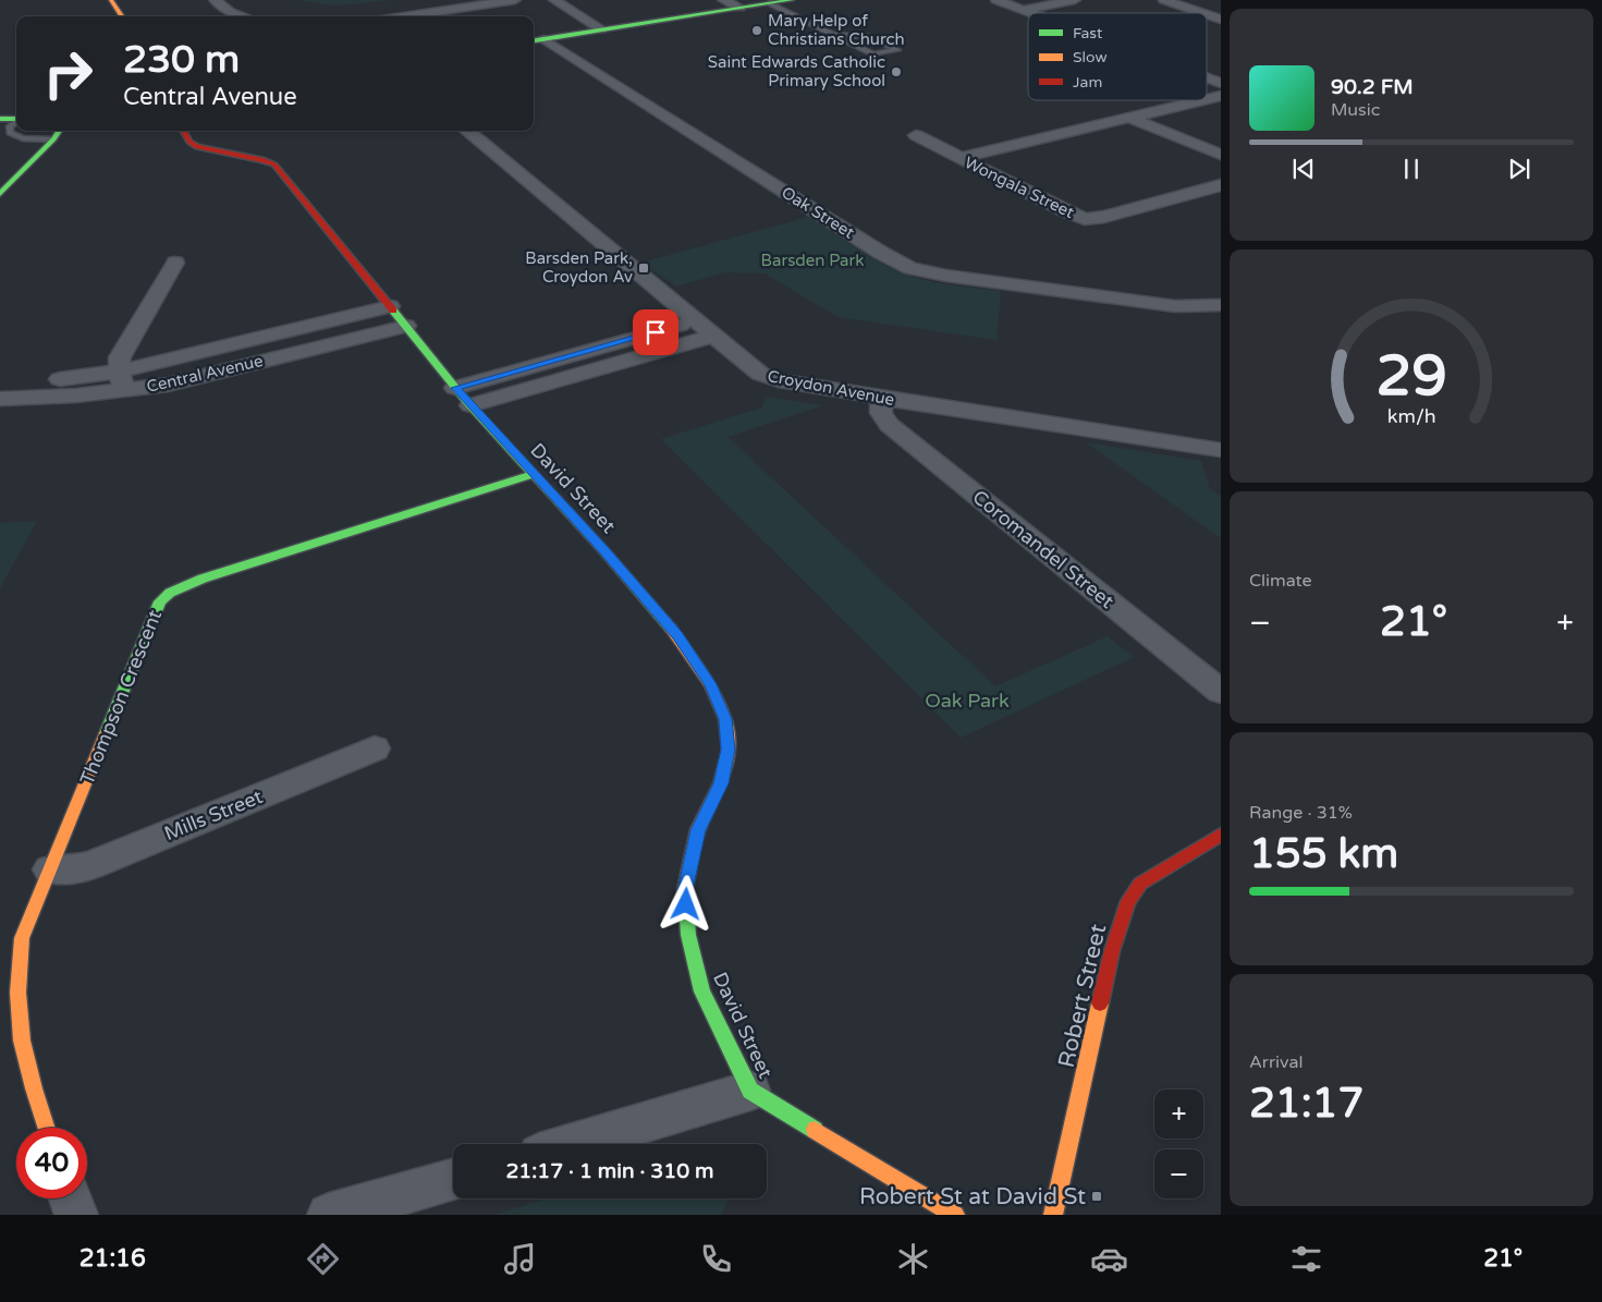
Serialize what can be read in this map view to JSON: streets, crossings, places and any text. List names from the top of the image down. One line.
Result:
{"streets":{"street":["Wongala Street","Oak Street","Central Avenue","Croydon Avenue","David Street","Coromandel Street","Thompson Crescent","Mills Street","Robert Street"]},"crossings":[["Central Avenue","David Street"],["Croydon Avenue","Coromandel Street"],["David Street","Thompson Crescent"],["Thompson Crescent","Mills Street"]],"parks":["Barsden Park","Oak Park"],"places":{"other":["Mary Help of Christians Church","Saint Edwards Catholic Primary School"],"transit":["Barsden Park, Croydon Av","Robert St at David St"]},"legend":["Fast","Slow","Jam"],"page":{"turn":["230 m","Central Avenue"],"song":["90.2 FM","Music"],"tile":["Climate",["Range · 31%","155 km"],["Arrival","21:17"]],"heat":["−","21°","+"],"map_buttons":["+","−"],"limit":"40","trip":"21:17 · 1 min · 310 m","tabs":["21:16","21°"],"gauge":["29","km/h"]}}
